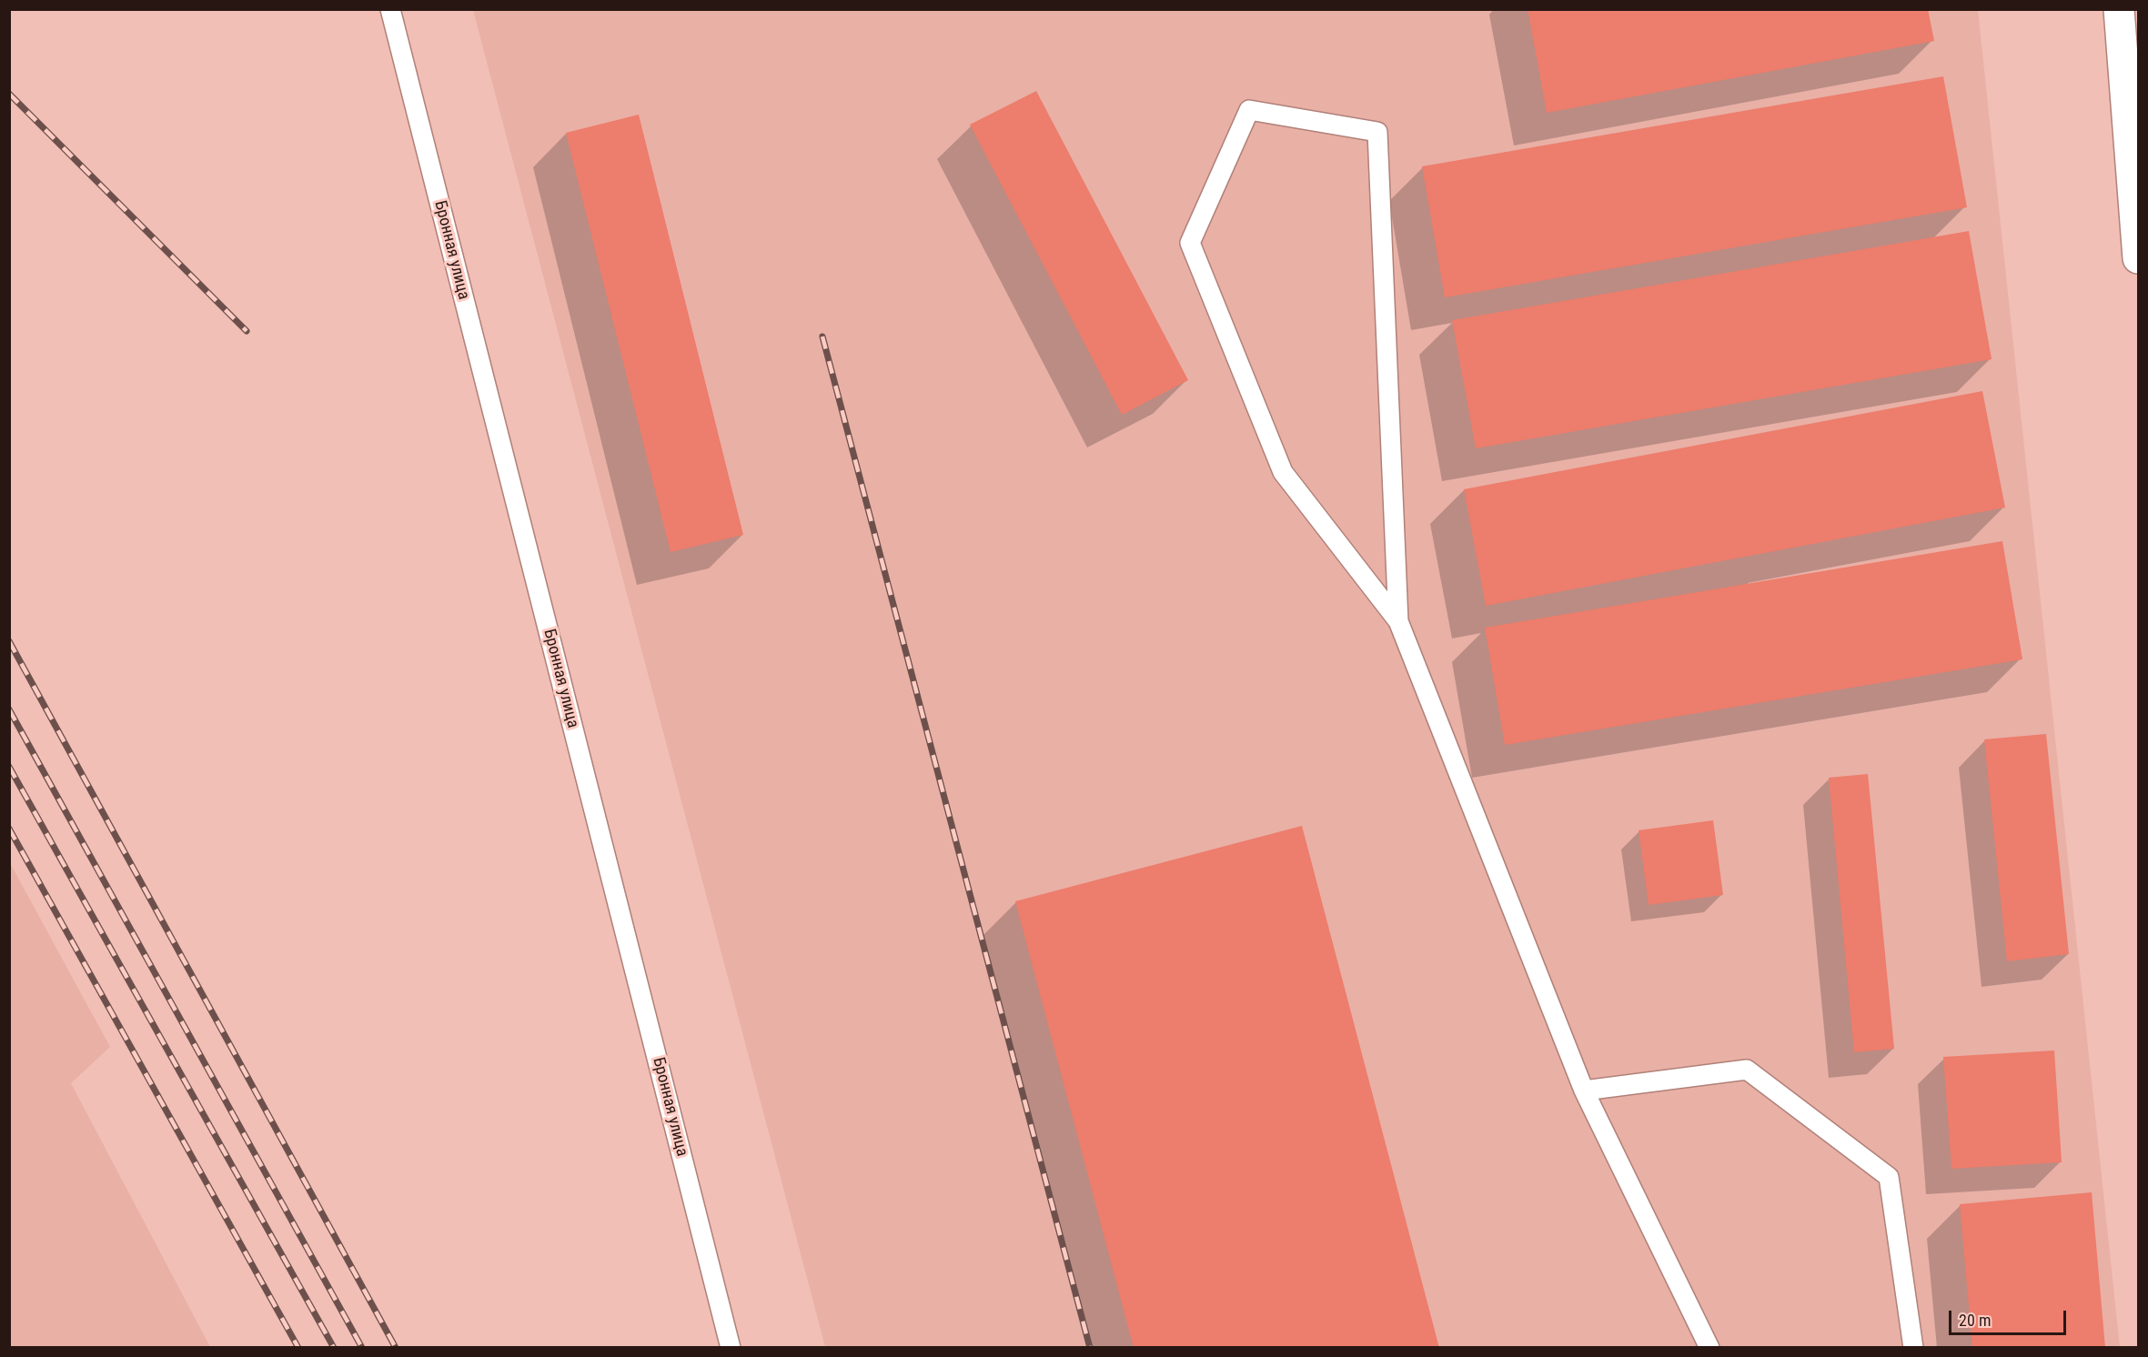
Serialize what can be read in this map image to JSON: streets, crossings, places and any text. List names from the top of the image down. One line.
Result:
{"streets":{"lane":["Бронная улица"]},"scale_bar":"20 m"}
